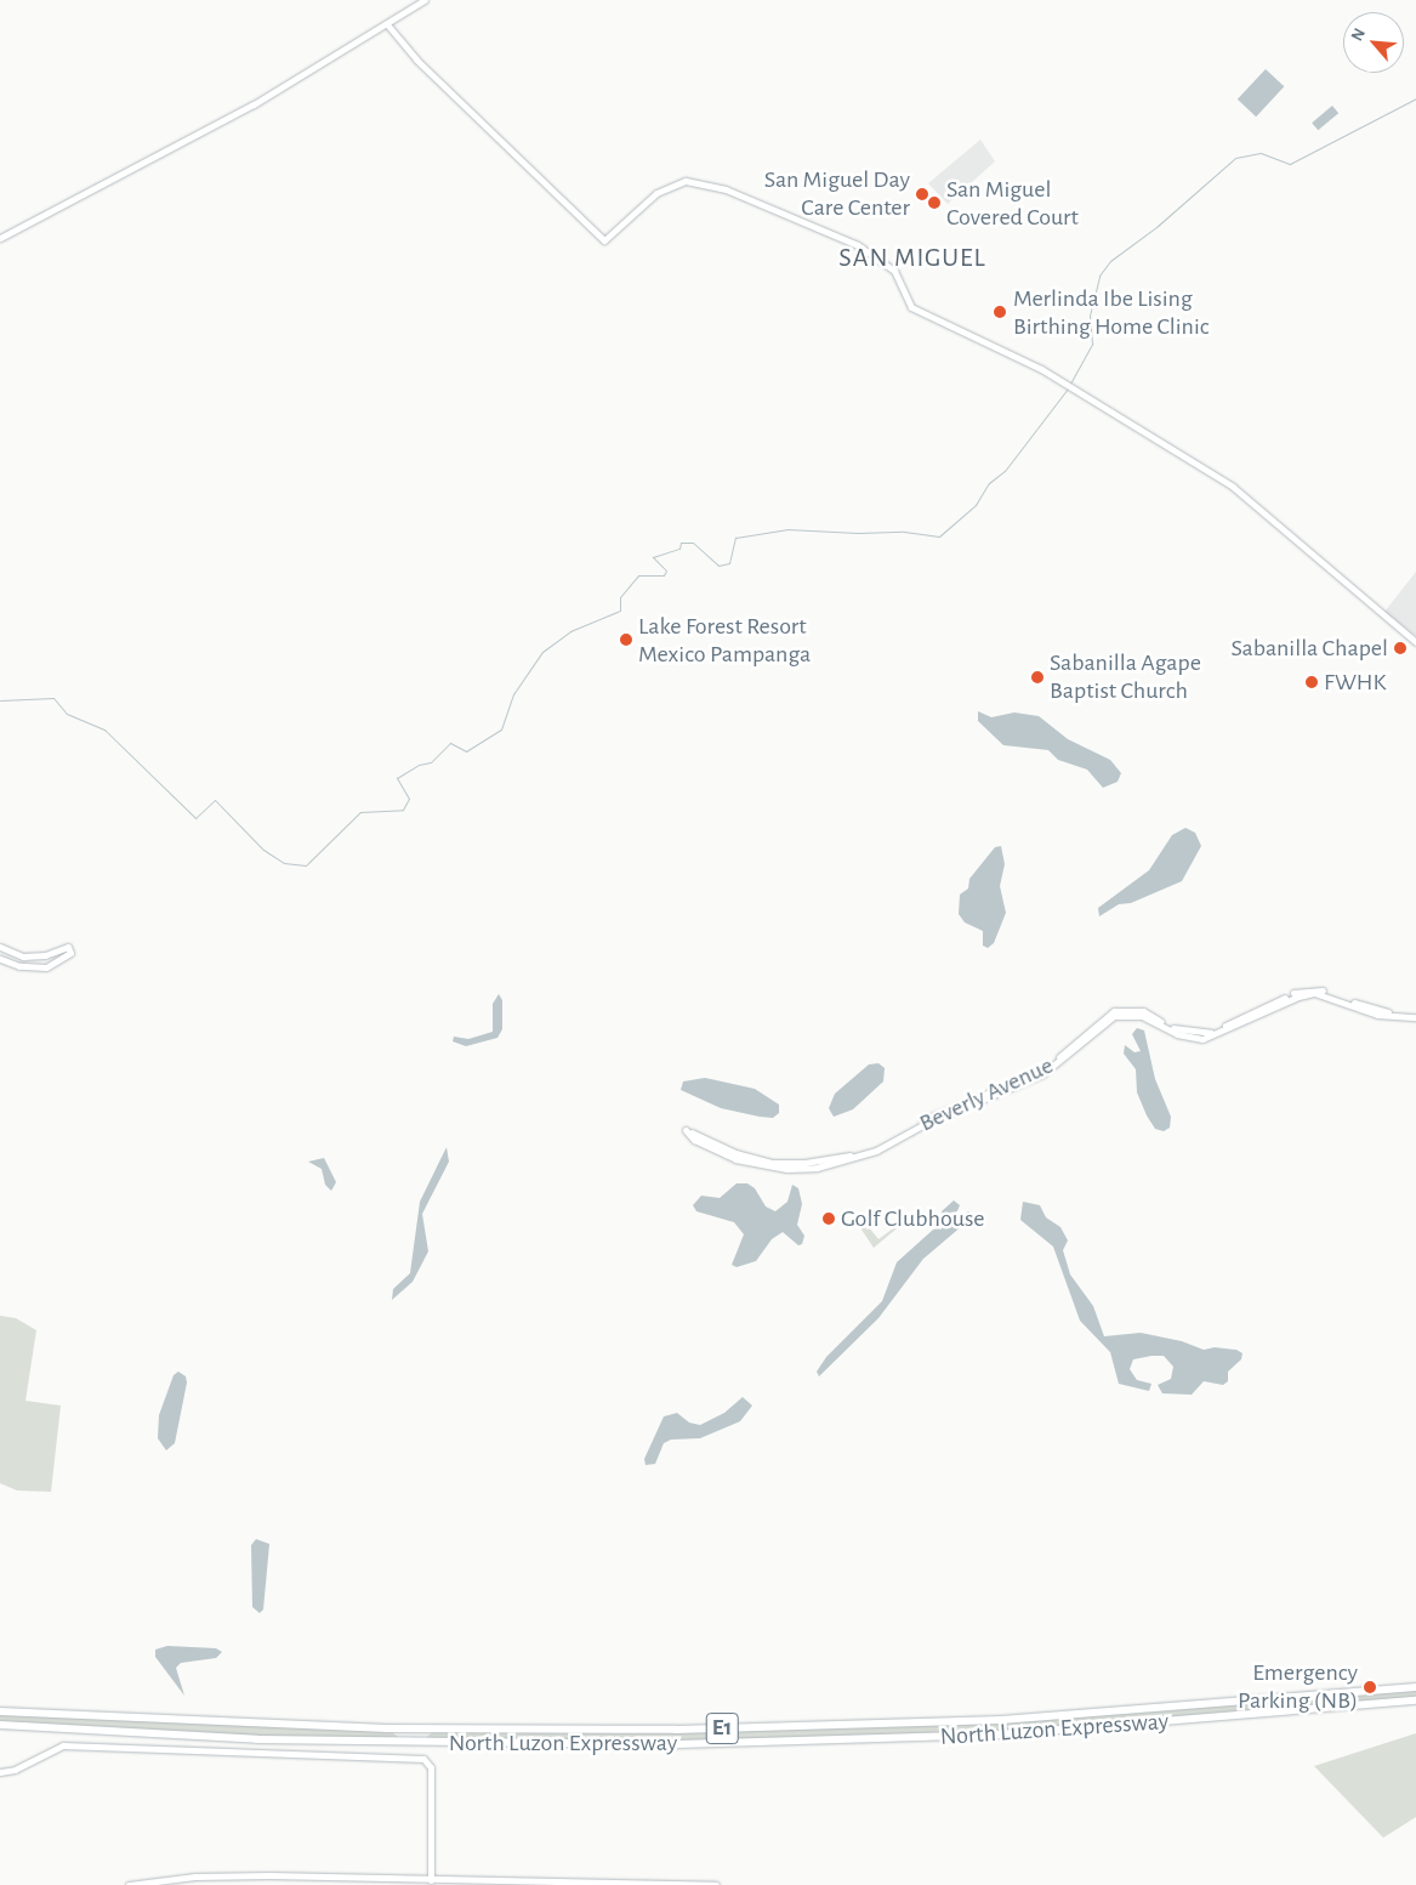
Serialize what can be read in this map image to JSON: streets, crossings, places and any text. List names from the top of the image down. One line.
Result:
{"streets":{"highway":["E1","North Luzon Expressway"],"street":["Beverly Avenue"]},"districts":["SAN MIGUEL"],"places":["San Miguel Day Care Center","San Miguel Covered Court","Merlinda Ibe Lising Birthing Home Clinic","Lake Forest Resort Mexico Pampanga","Sabanilla Chapel","Sabanilla Agape Baptist Church","FWHK","Golf Clubhouse","Emergency Parking (NB)"],"north":"top left"}
